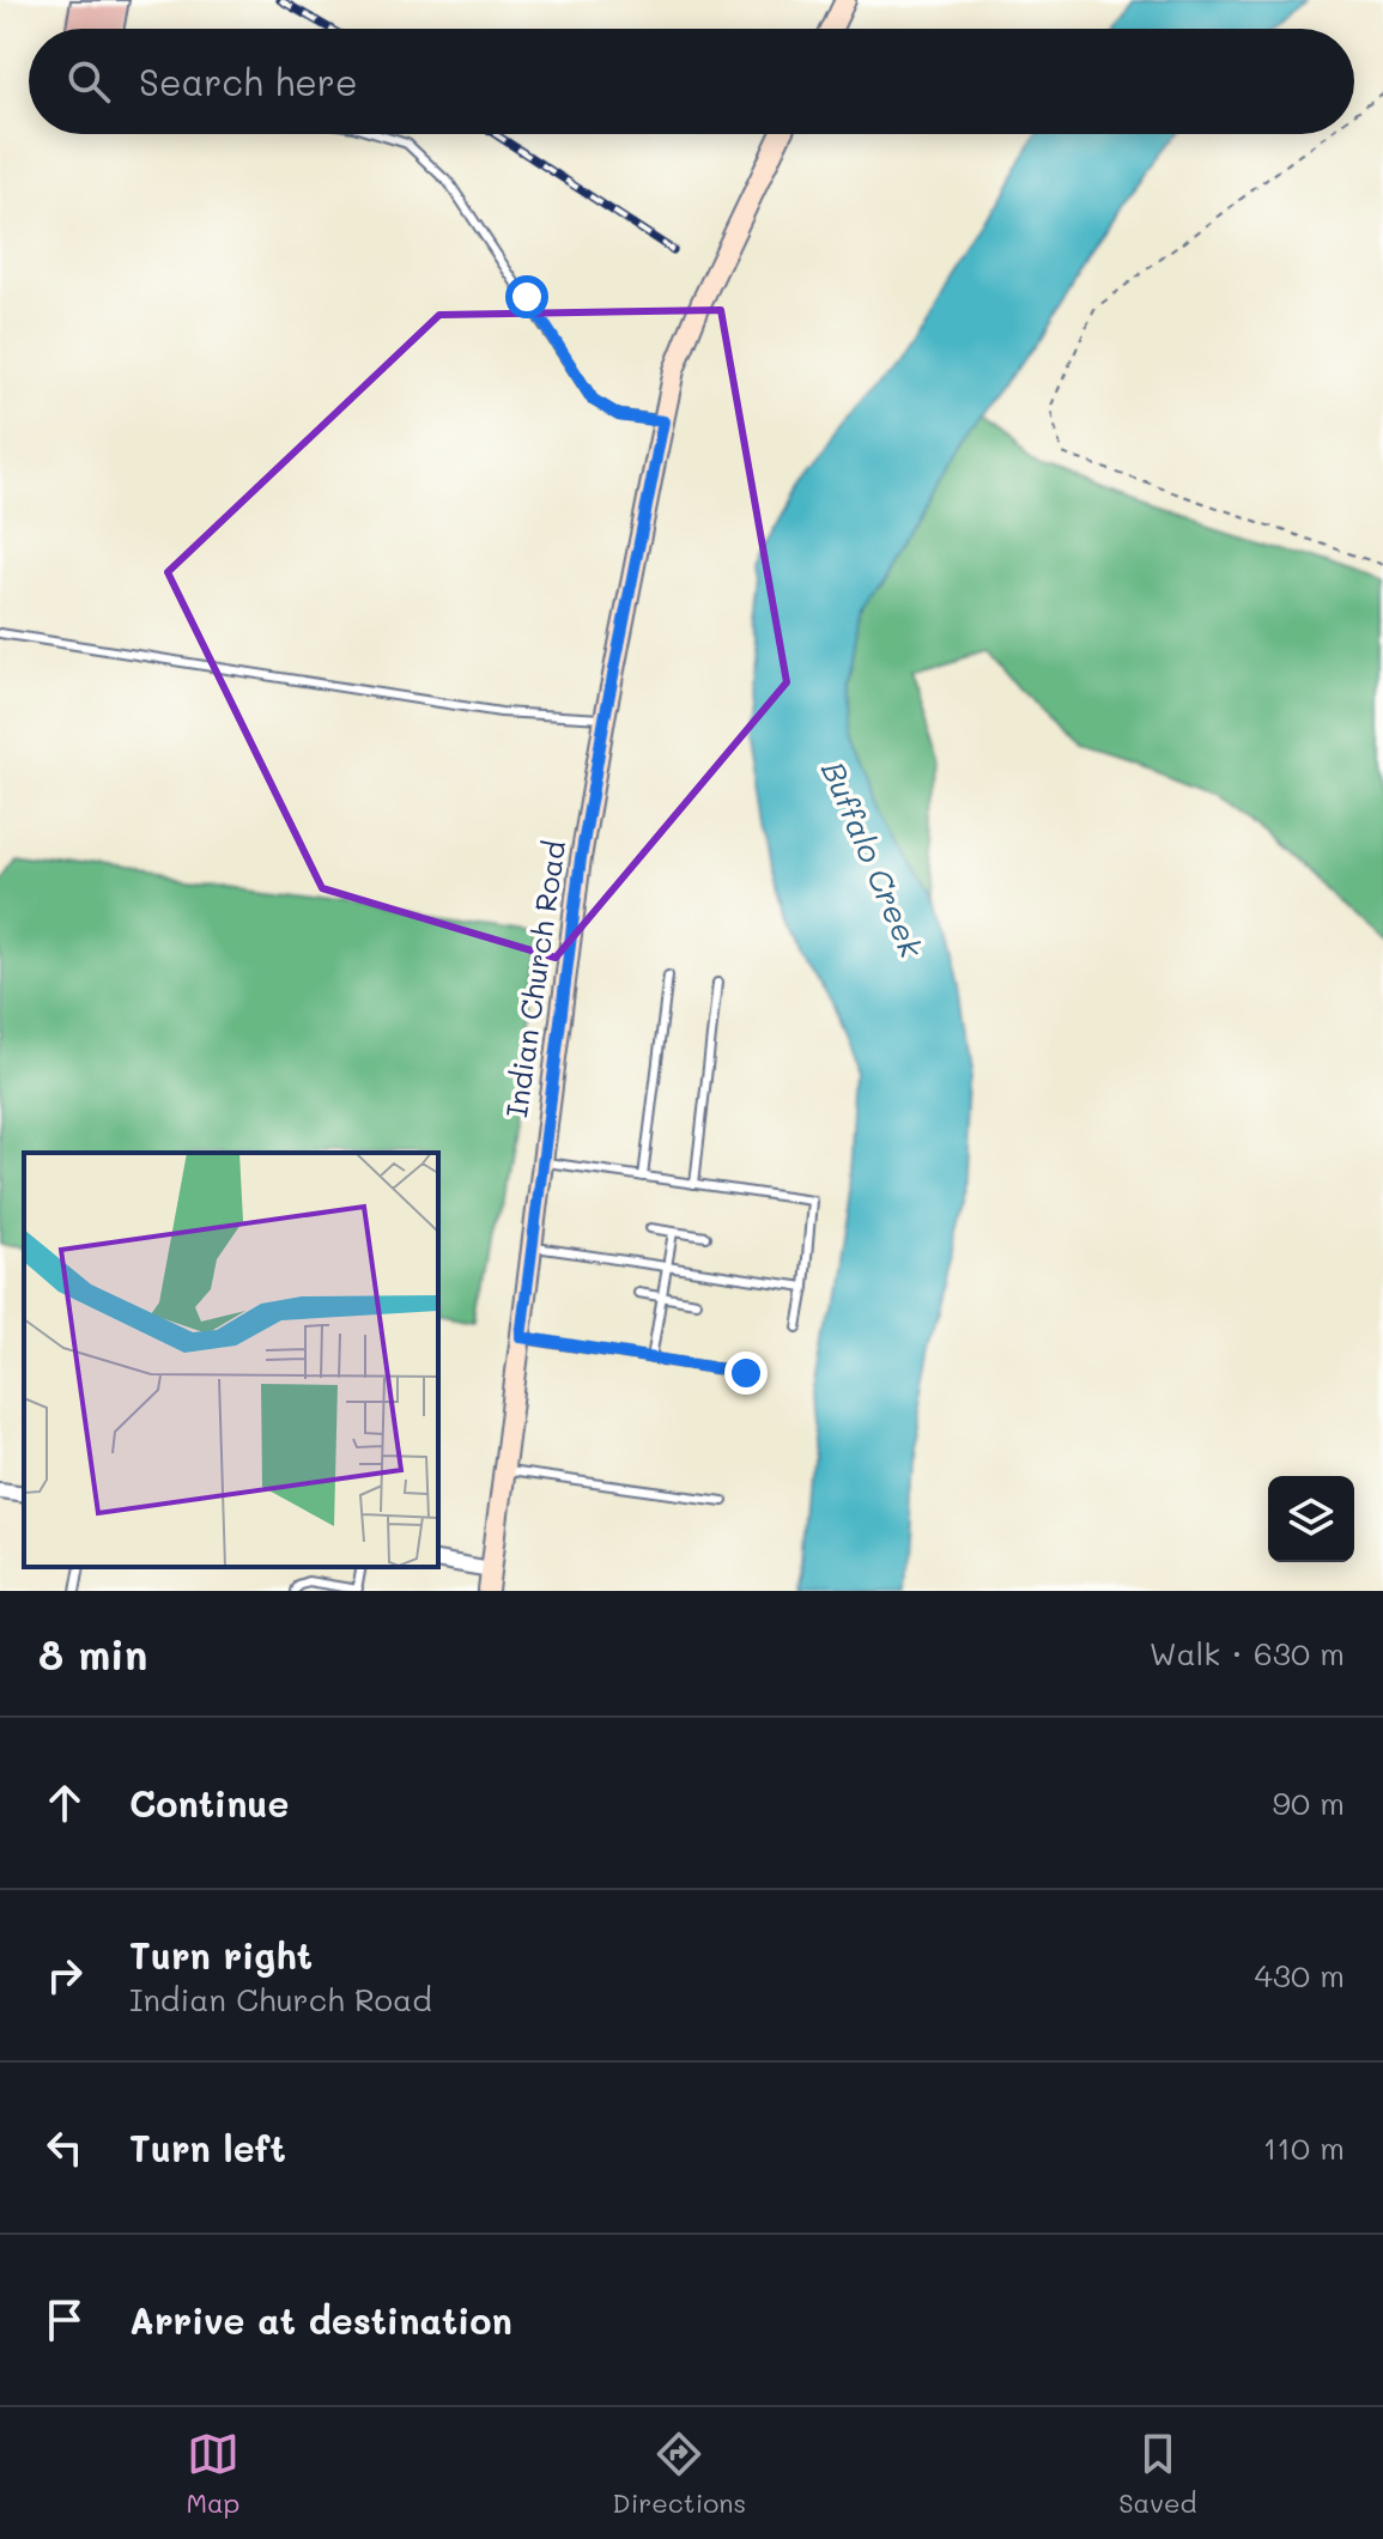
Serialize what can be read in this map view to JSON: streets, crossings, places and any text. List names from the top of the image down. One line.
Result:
{"streets":{"street":["Indian Church Road"]},"water":["Buffalo Creek"],"page":{"search":"Search here","heading":["8 min","Walk · 630 m"],"list":[["Continue","90 m"],["Turn right","Indian Church Road","430 m"],["Turn left","110 m"],"Arrive at destination"],"nav":["Map","Directions","Saved"]}}
